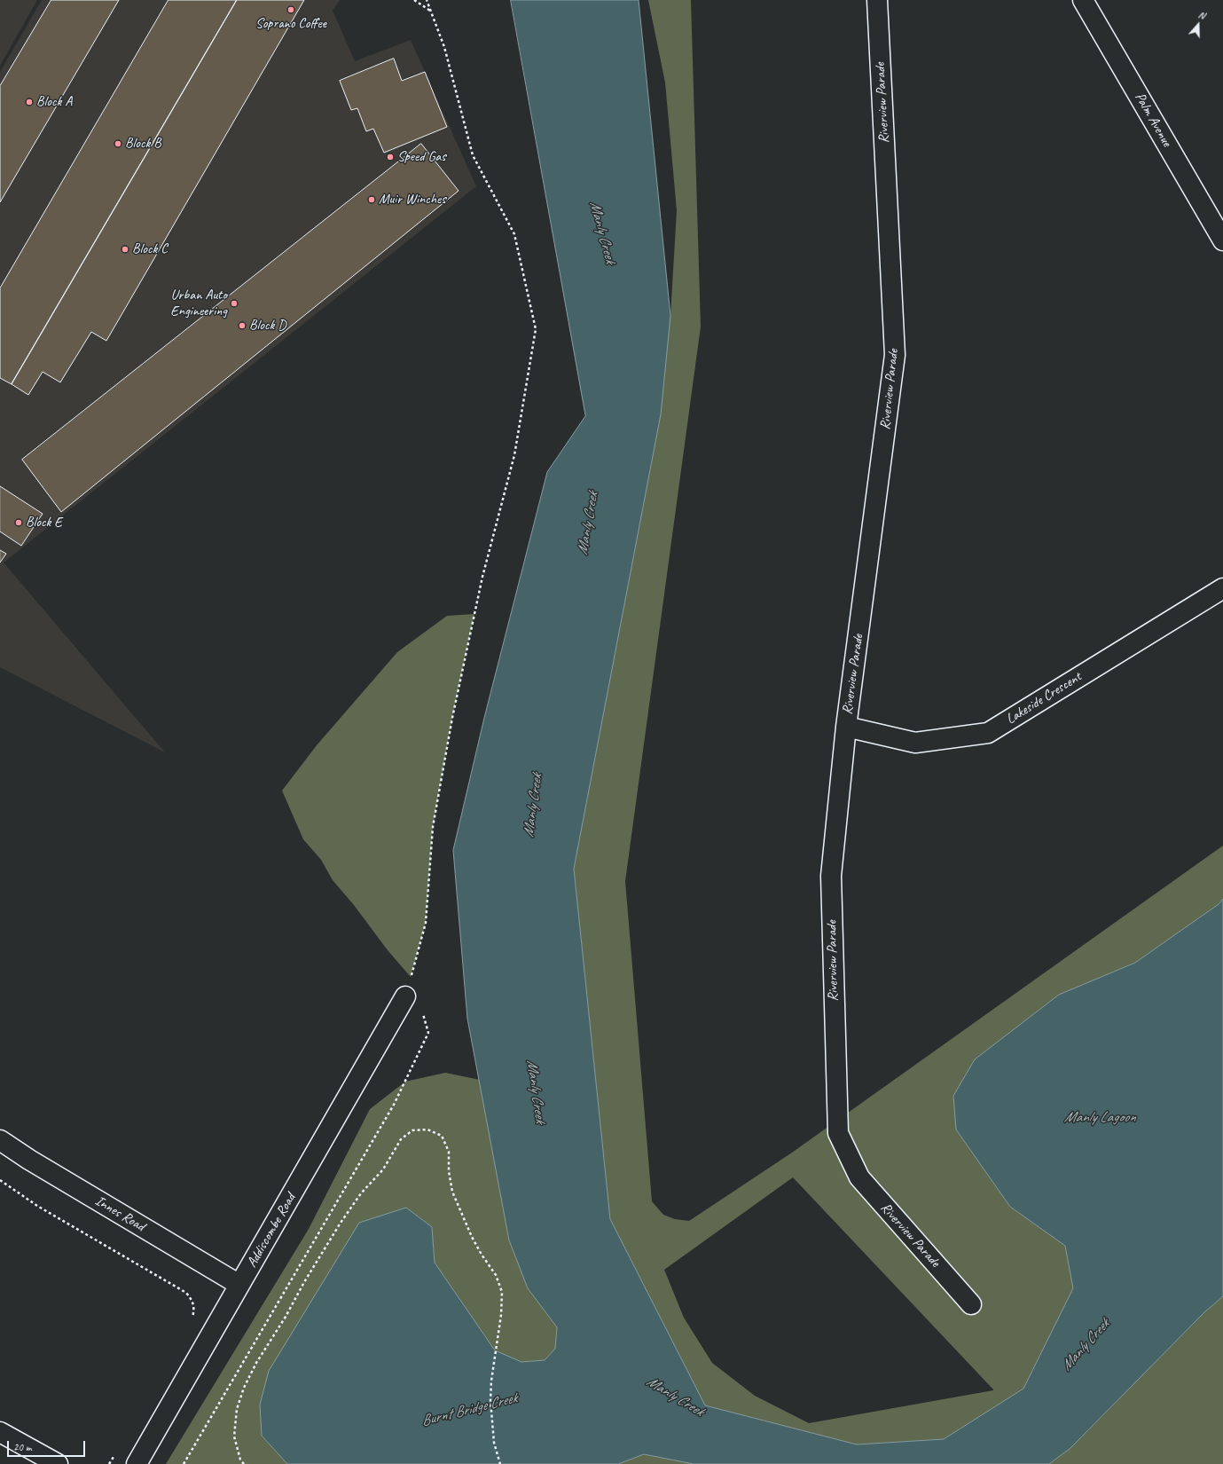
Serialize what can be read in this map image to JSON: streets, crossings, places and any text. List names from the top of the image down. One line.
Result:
{"streets":{"street":["Riverview Parade","Palm Avenue","Lakeside Crescent","Innes Road","Addiscombe Road"]},"crossings":[["Riverview Parade","Lakeside Crescent"],["Innes Road","Addiscombe Road"]],"water":["Manly Creek","Manly Lagoon","Burnt Bridge Creek"],"places":["Soprano Coffee","Block A","Block B","Speed Gas","Muir Winches","Block C","Urban Auto Engineering","Block D","Block E"],"scale_bar":"20 m","north":"top"}
